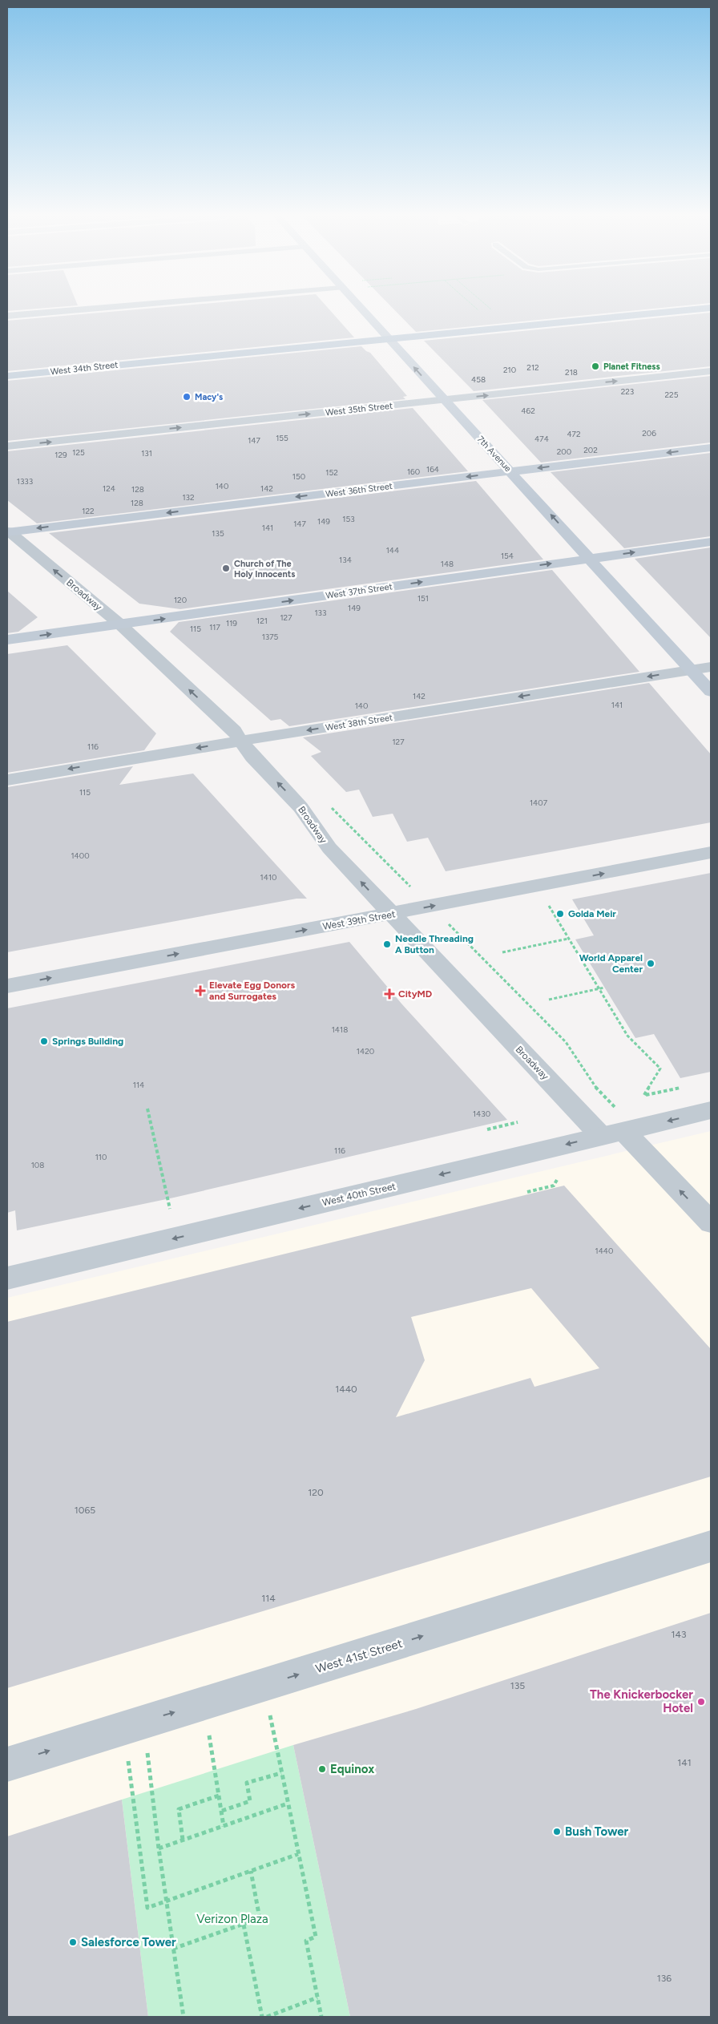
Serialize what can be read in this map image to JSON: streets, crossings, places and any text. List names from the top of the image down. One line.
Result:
{"streets":{"main road":["West 34th Street","7th Avenue","West 36th Street","West 37th Street"],"street":["West 35th Street","Broadway","West 38th Street","West 39th Street","West 40th Street","West 41st Street"]},"crossings":[["West 34th Street","7th Avenue"],["West 35th Street","7th Avenue"],["7th Avenue","West 36th Street"],["7th Avenue","West 37th Street"],["7th Avenue","West 38th Street"],["West 36th Street","Broadway"],["West 37th Street","Broadway"],["Broadway","West 38th Street"],["Broadway","West 39th Street"],["Broadway","West 40th Street"]],"one_way":["West 35th Street","7th Avenue","West 36th Street","West 37th Street","Broadway","West 38th Street","West 39th Street","West 40th Street","West 41st Street"],"parks":["Verizon Plaza"],"places":{"other":["Planet Fitness","Macy's","Church of The Holy Innocents","Golda Meir","Needle Threading A Button","World Apparel Center","Springs Building","The Knickerbocker Hotel","Equinox","Bush Tower","Salesforce Tower"],"health":["Elevate Egg Donors and Surrogates","CityMD"]},"house_numbers":["212","210","218","458","223","225","462","206","472","155","474","147","202","200","125","131","129","164","160","152","150","1333","140","124","142","128","132","128","122","153","149","147","141","135","144","154","134","148","151","120","149","133","127","121","119","117","115","1375","142","141","140","127","116","115","1407","1400","1410","1418","1420","114","1430","116","110","108","1440","1440","120","1065","114","143","135","141","136"]}
